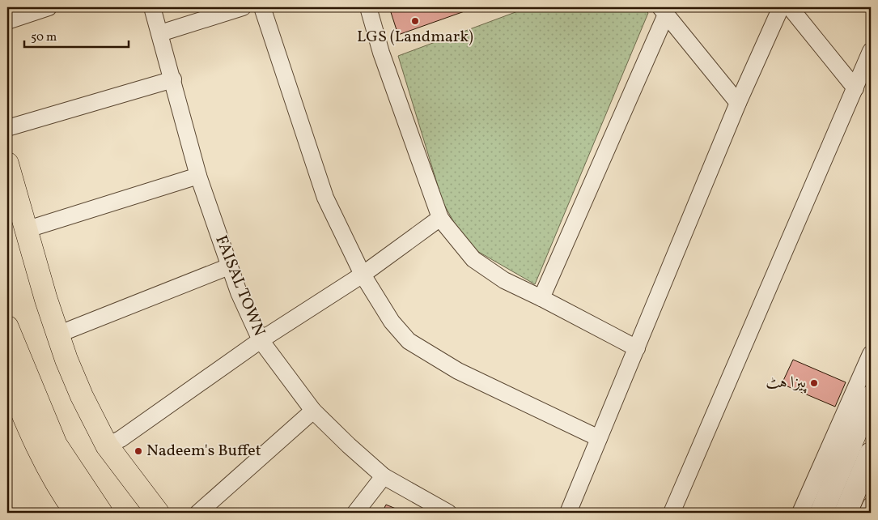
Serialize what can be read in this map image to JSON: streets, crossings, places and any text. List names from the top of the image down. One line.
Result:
{"streets":{"street":["FAISAL TOWN"]},"places":["LGS (Landmark)","پیزا ہٹ","Nadeem's Buffet"],"scale_bar":"50 m"}
